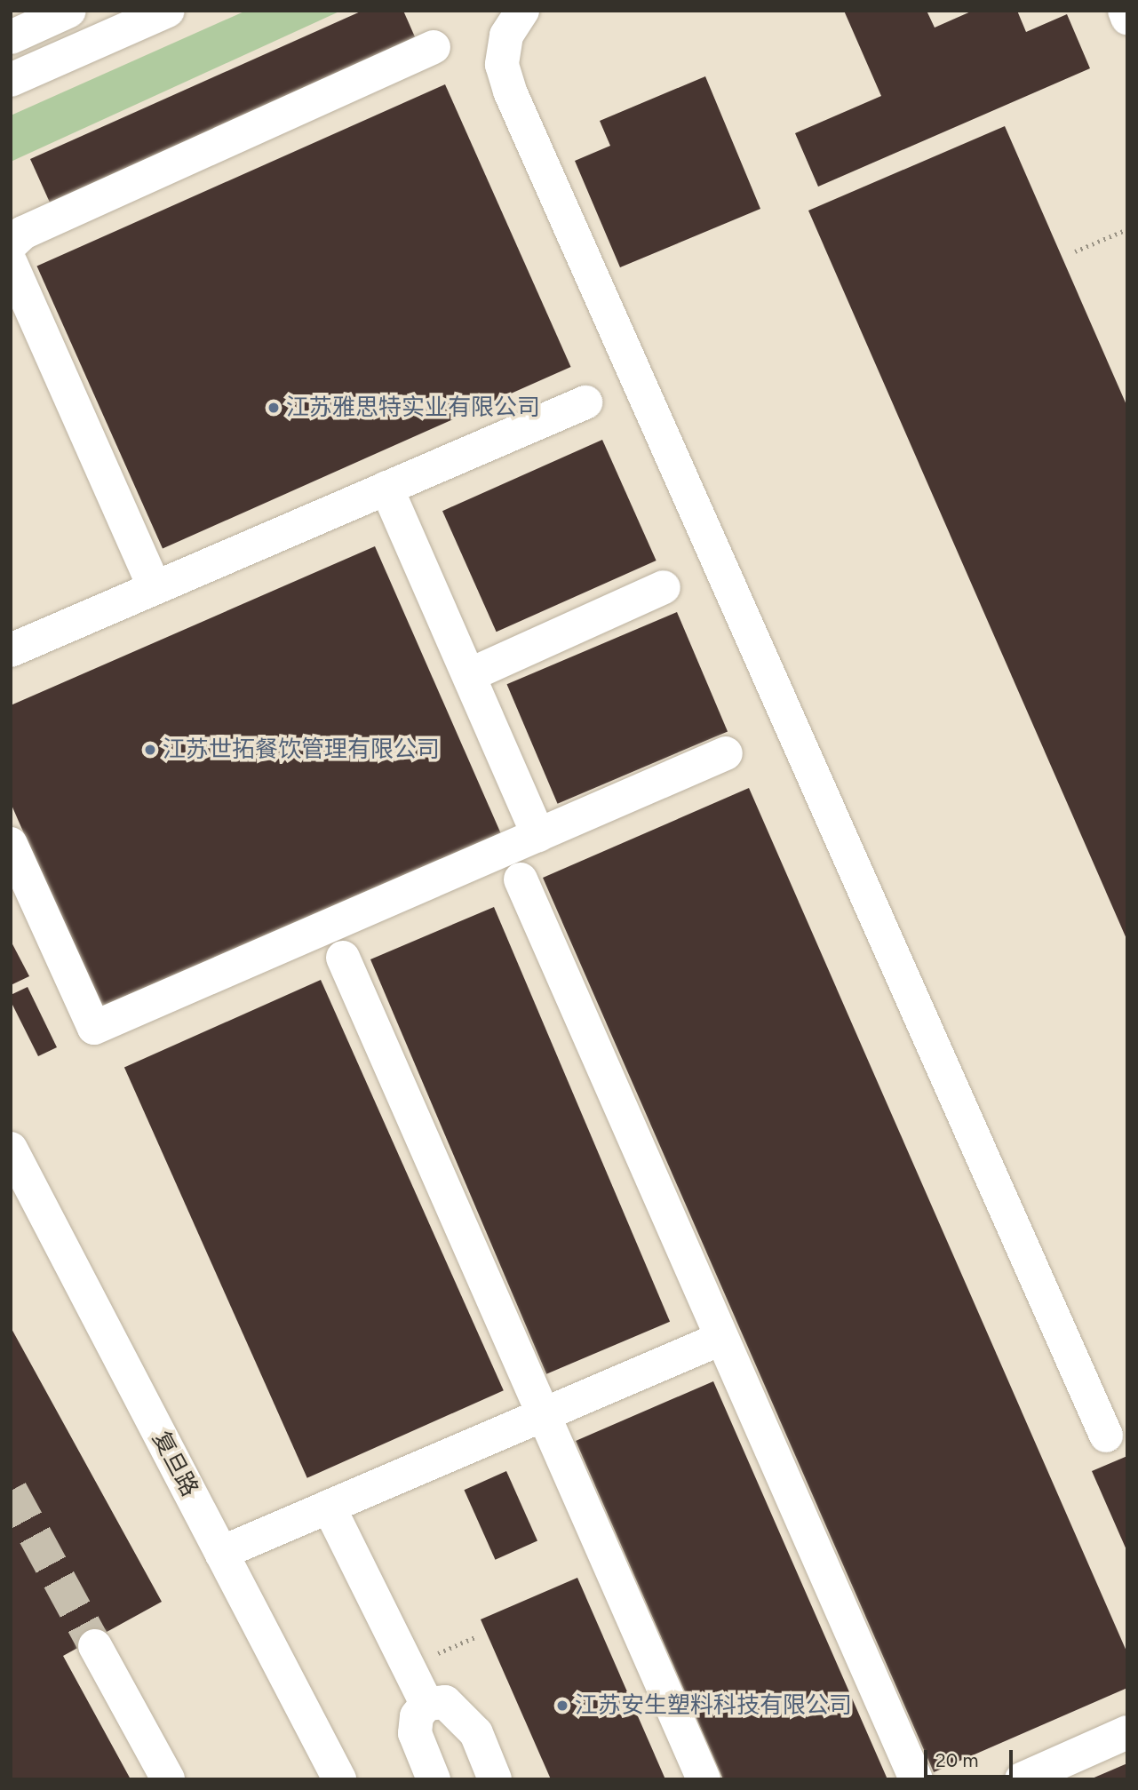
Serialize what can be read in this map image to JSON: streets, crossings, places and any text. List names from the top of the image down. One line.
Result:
{"streets":{"street":["复旦路"]},"places":["江苏雅思特实业有限公司","江苏世拓餐饮管理有限公司","江苏安生塑料科技有限公司"],"scale_bar":"20 m"}
